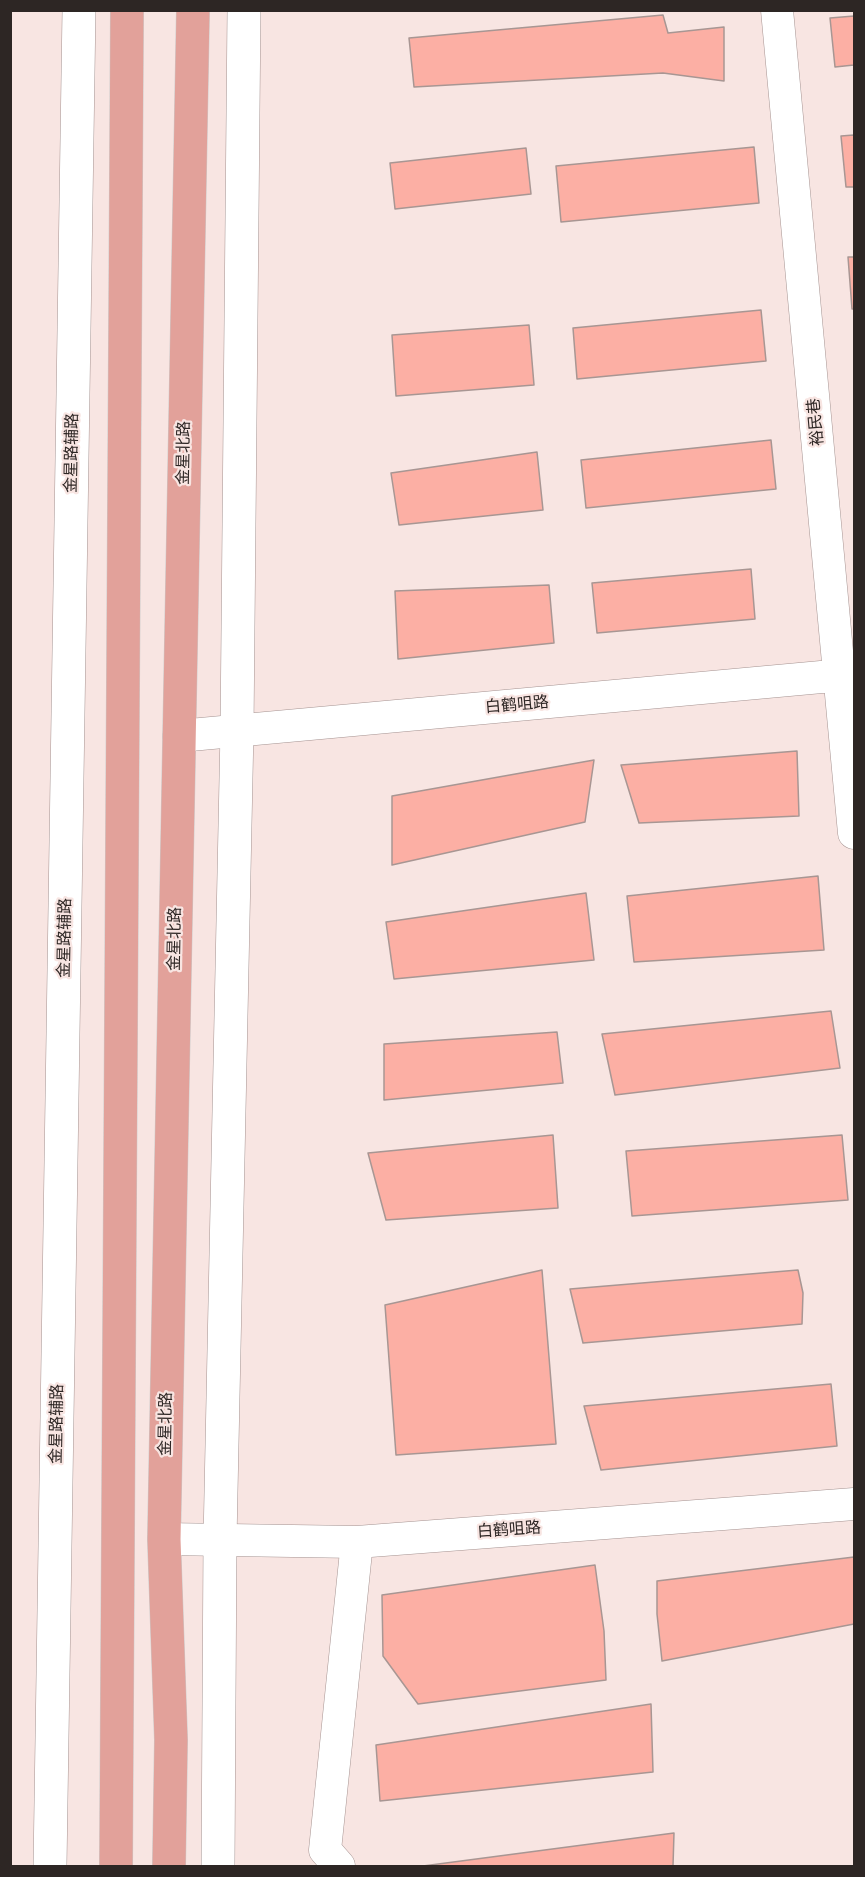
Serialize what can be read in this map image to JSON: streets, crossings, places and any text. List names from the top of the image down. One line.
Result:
{"streets":{"main road":["金星北路"],"street":["裕民巷","金星路辅路","白鹤咀路"]},"crossings":[["裕民巷","白鹤咀路"],["金星北路","白鹤咀路"]]}
